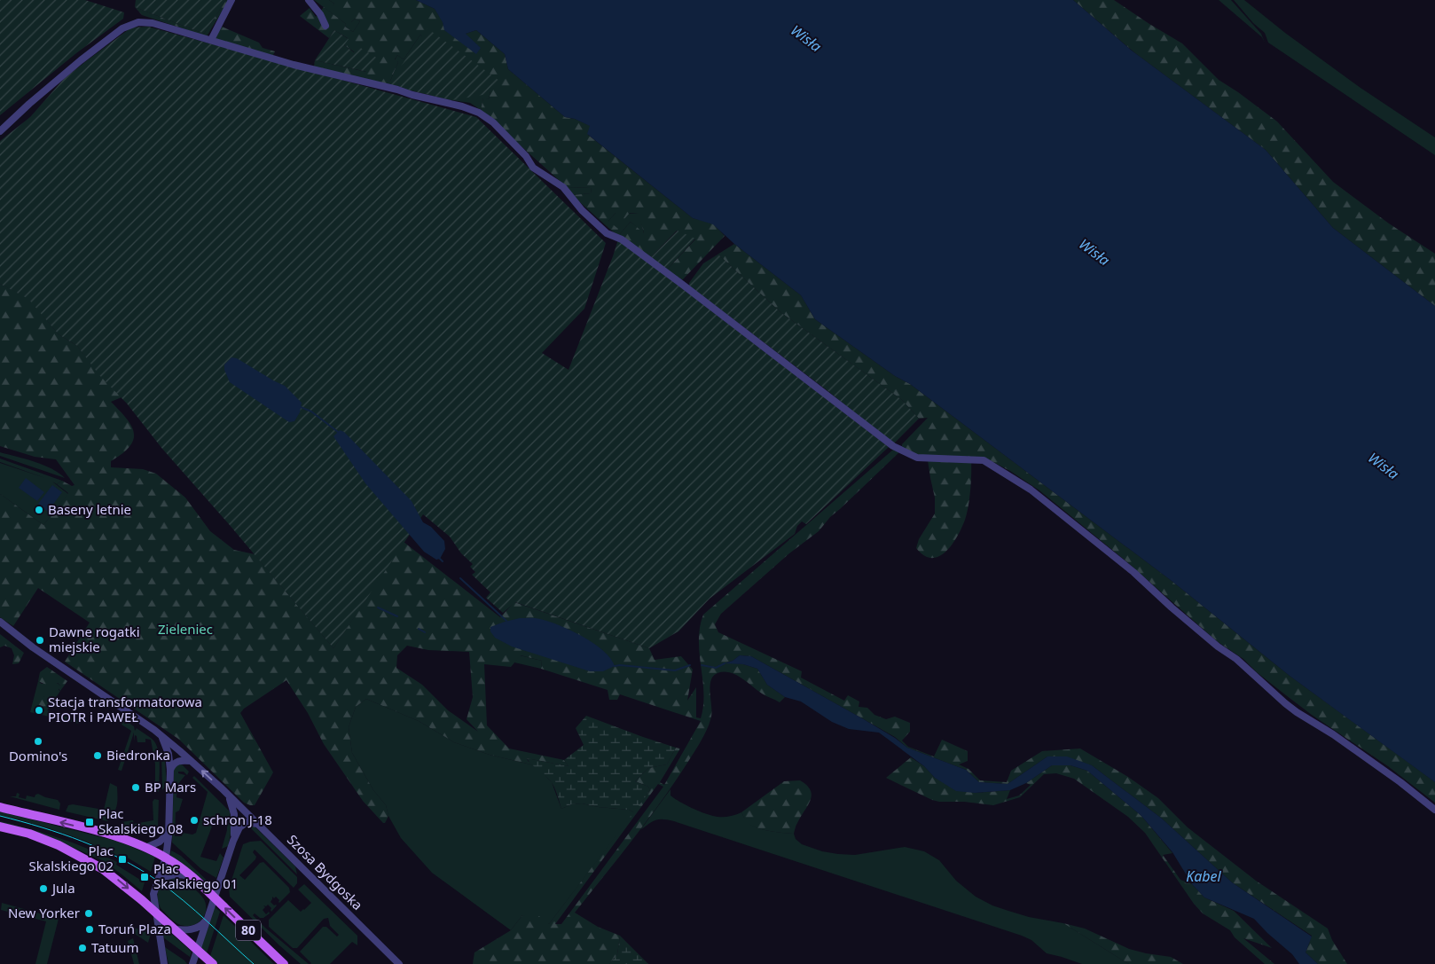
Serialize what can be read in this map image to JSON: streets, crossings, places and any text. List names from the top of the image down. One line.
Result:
{"streets":{"main road":["80"],"street":["Szosa Bydgoska"]},"water":["Wisła","Kabel"],"parks":["Zieleniec"],"places":{"other":["Baseny letnie","Dawne rogatki miejskie","Stacja transformatorowa PIOTR i PAWEŁ","Domino's","Biedronka","BP Mars","schron J-18","Jula","New Yorker","Toruń Plaza","Tatuum"],"transit":["Plac Skalskiego 08","Plac Skalskiego 02","Plac Skalskiego 01"]}}
